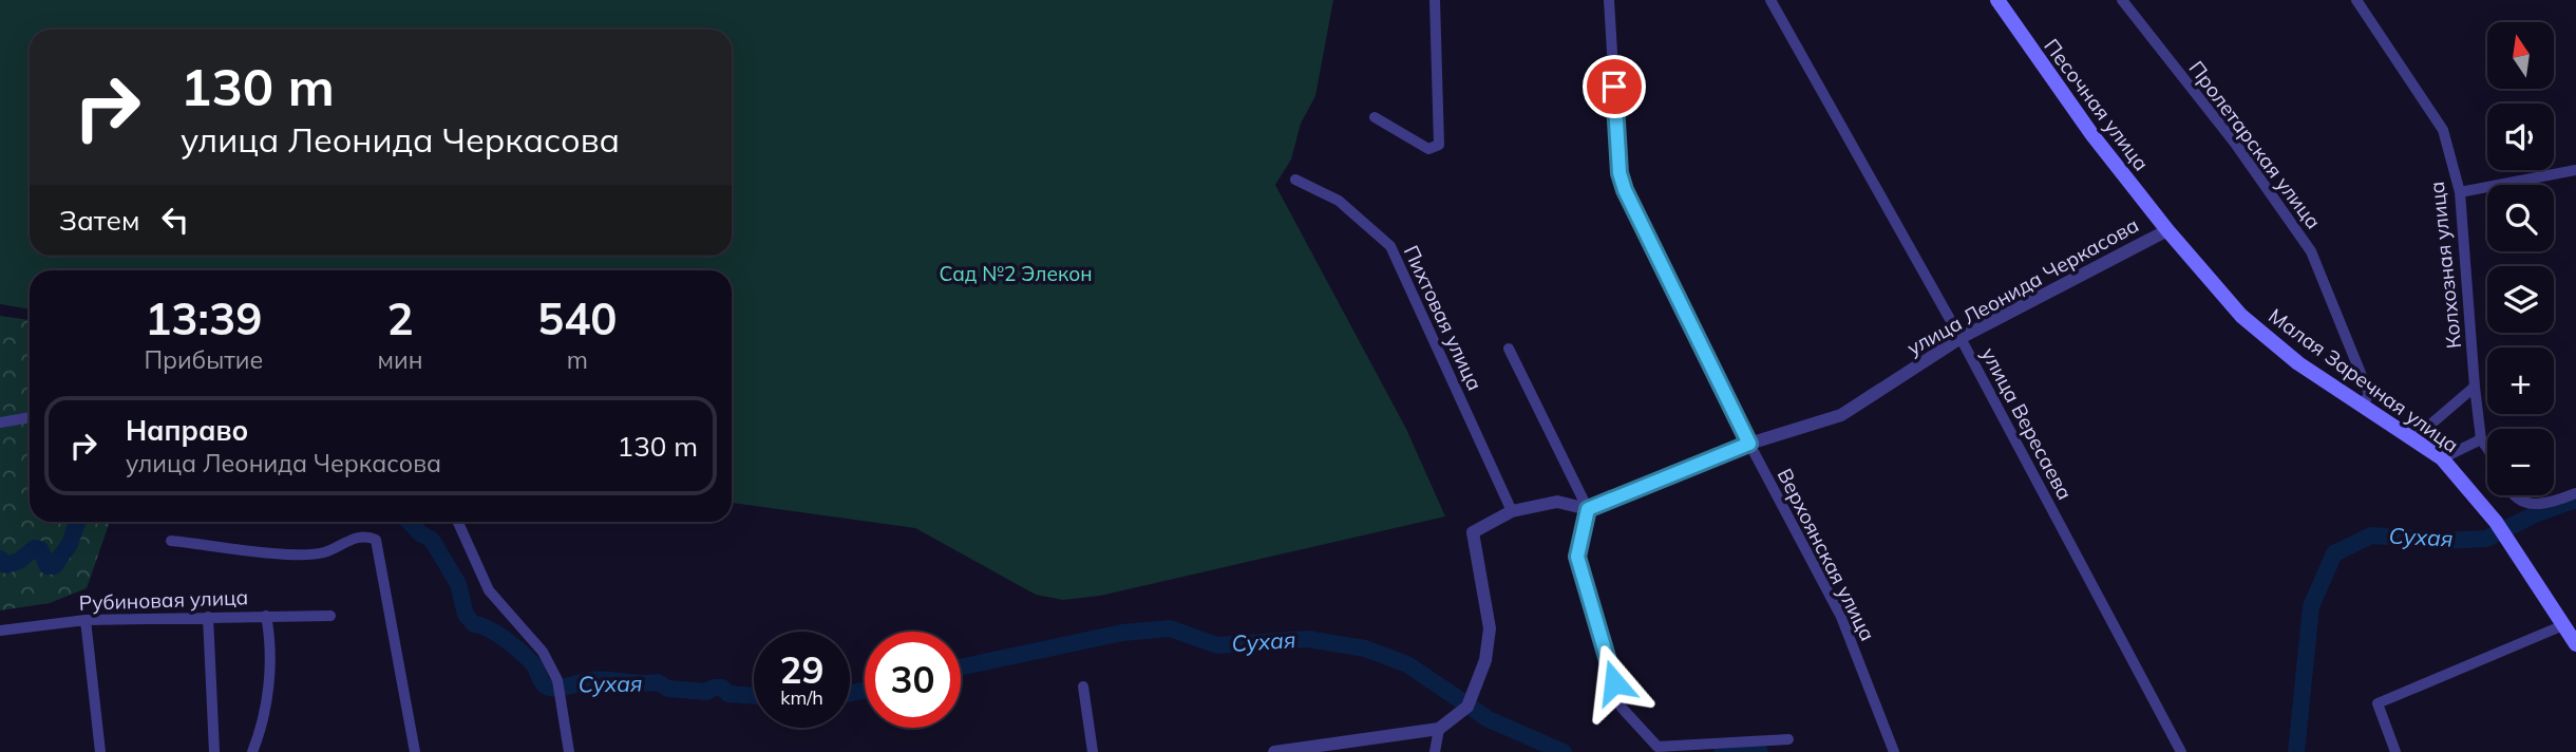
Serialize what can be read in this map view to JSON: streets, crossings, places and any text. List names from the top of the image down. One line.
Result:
{"streets":{"main road":["Песочная улица","Малая Заречная улица"],"street":["Пролетарская улица","Колхозная улица","улица Леонида Черкасова","Пихтовая улица","улица Вересаева","Верхоянская улица","Рубиновая улица"]},"crossings":[["Песочная улица","улица Леонида Черкасова"],["Песочная улица","Малая Заречная улица"],["Пролетарская улица","Малая Заречная улица"],["улица Леонида Черкасова","Малая Заречная улица"],["улица Леонида Черкасова","улица Вересаева"],["улица Леонида Черкасова","Верхоянская улица"]],"water":["Сухая"],"parks":["Сад №2 Элекон"],"north":"top","page":{"map_buttons":["+","−"],"turn":["130 m","улица Леонида Черкасова"],"then":"Затем","eta":["13:39","Прибытие","2","мин","540","m"],"list":[{"name":"Направо","note":"улица Леонида Черкасова","value":"130 m"}],"speed":"29 km/h","limit":"30"}}
